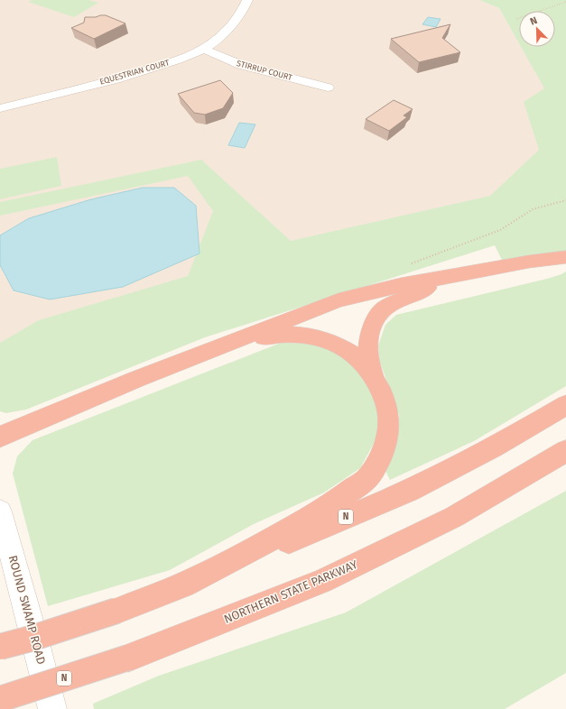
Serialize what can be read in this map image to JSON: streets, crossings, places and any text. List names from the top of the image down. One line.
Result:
{"streets":{"highway":["N","NORTHERN STATE PARKWAY"],"street":["STIRRUP COURT","EQUESTRIAN COURT","ROUND SWAMP ROAD"]},"crossings":[["STIRRUP COURT","EQUESTRIAN COURT"]],"north":"top left"}
